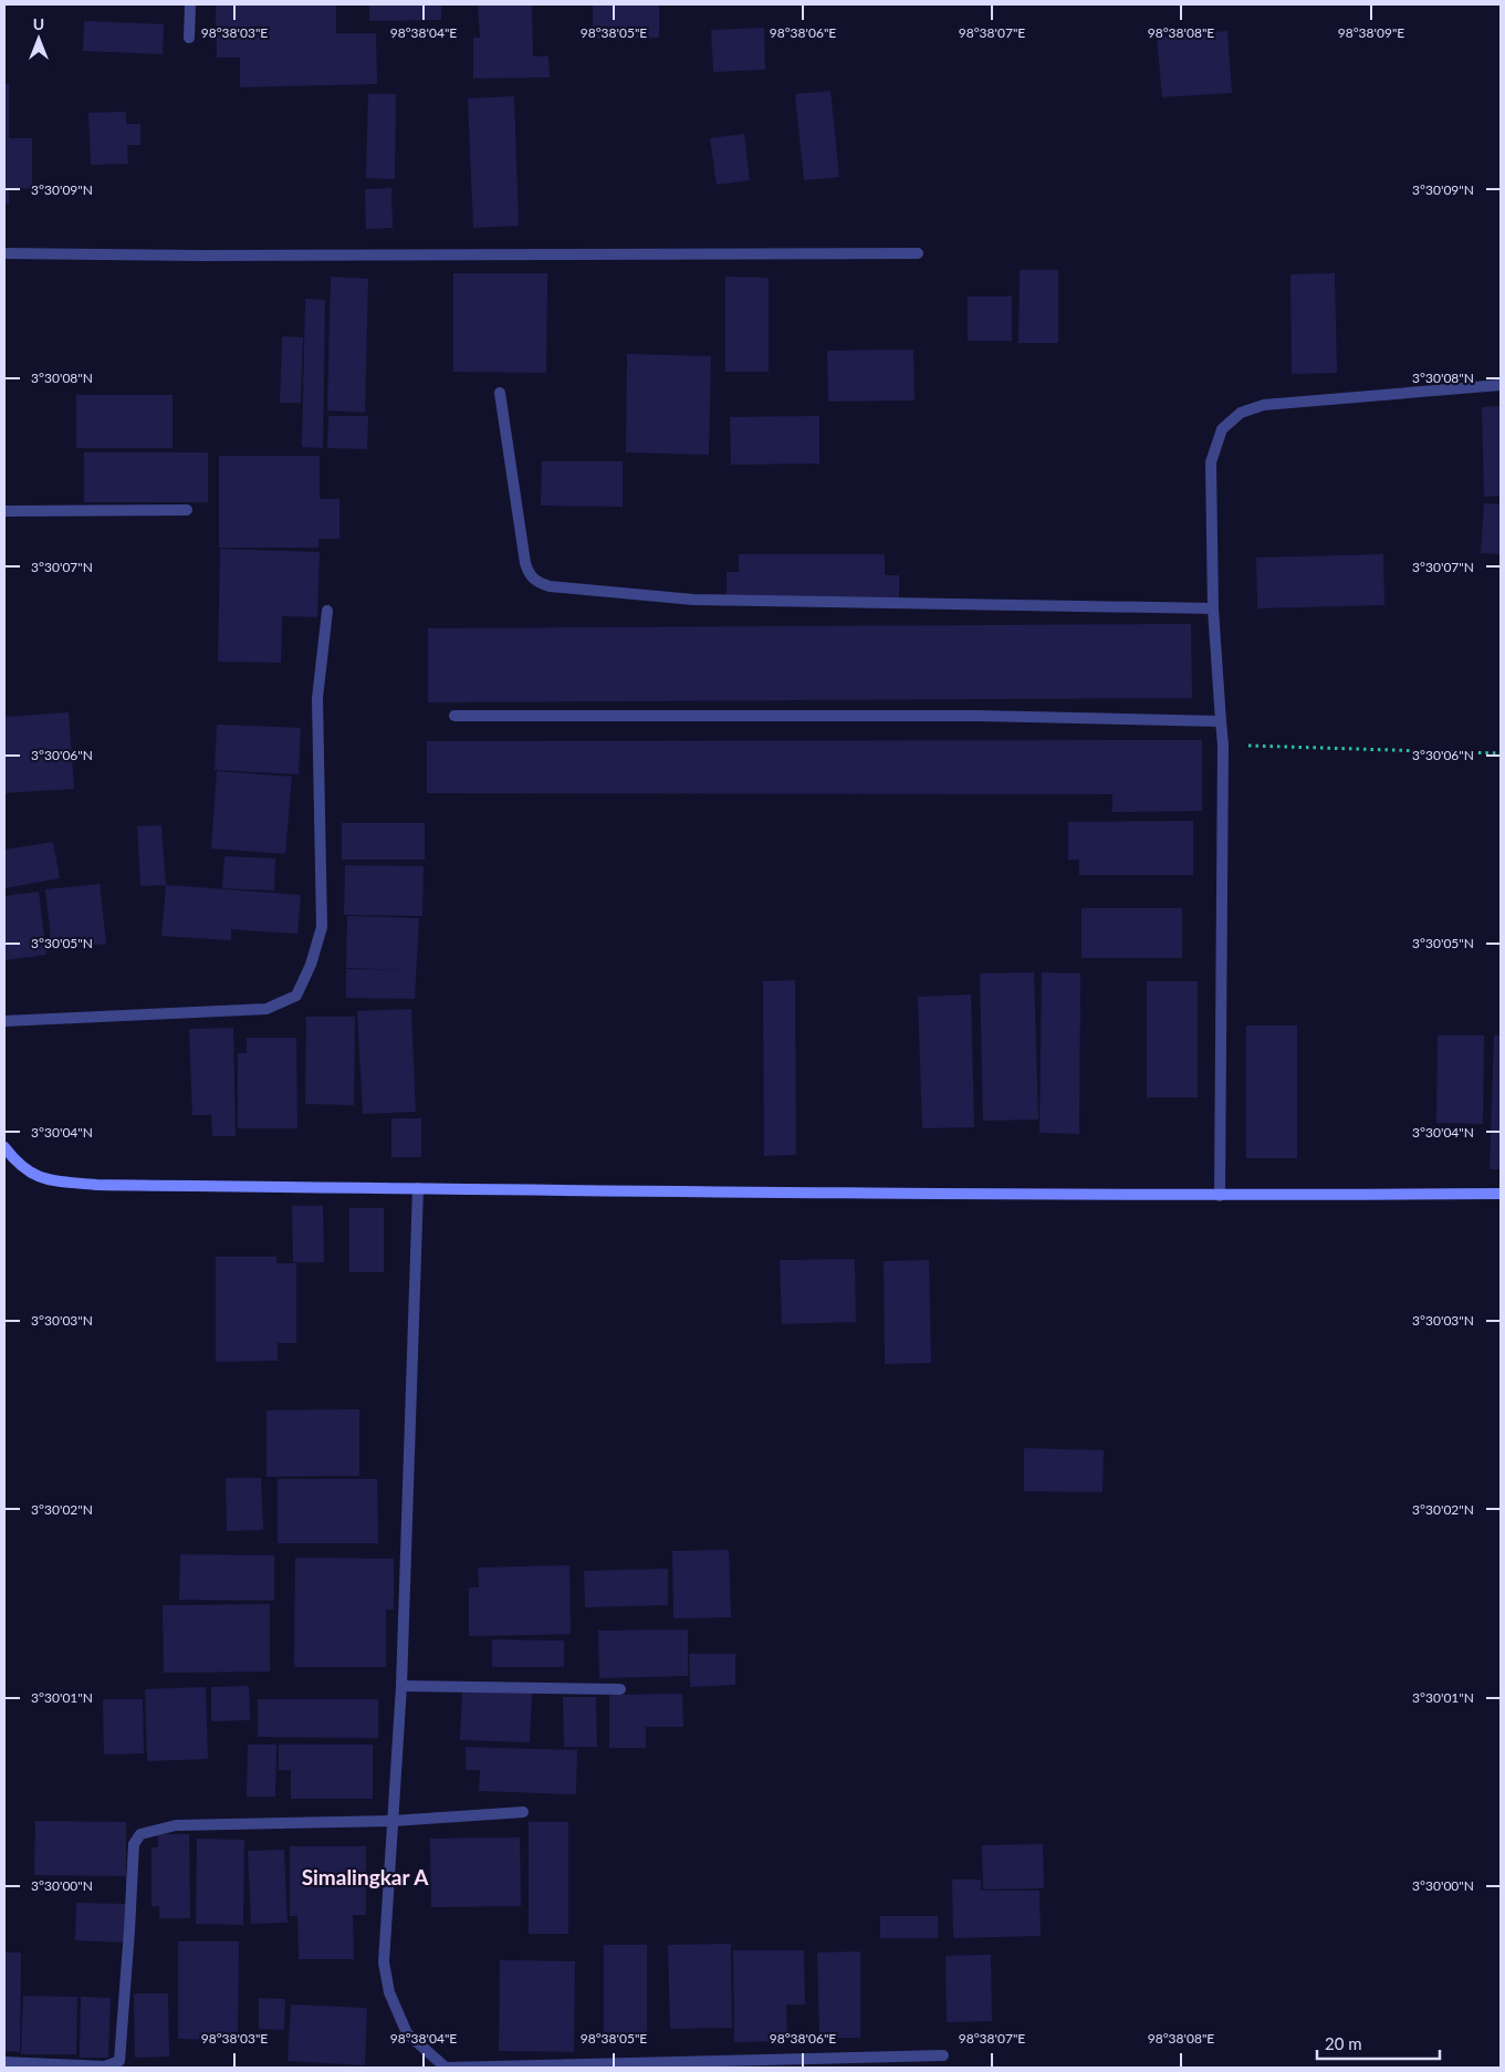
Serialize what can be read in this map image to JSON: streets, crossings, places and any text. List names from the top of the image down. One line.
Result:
{"districts":["Simalingkar A"],"scale_bar":"20 m","north":"top","coordinates":["98°38'03\"E","98°38'04\"E","98°38'05\"E","98°38'06\"E","98°38'07\"E","98°38'08\"E","98°38'09\"E","3°30'09\"N","3°30'08\"N","3°30'07\"N","3°30'06\"N","3°30'05\"N","3°30'04\"N","3°30'03\"N","3°30'02\"N","3°30'01\"N","3°30'00\"N"]}
